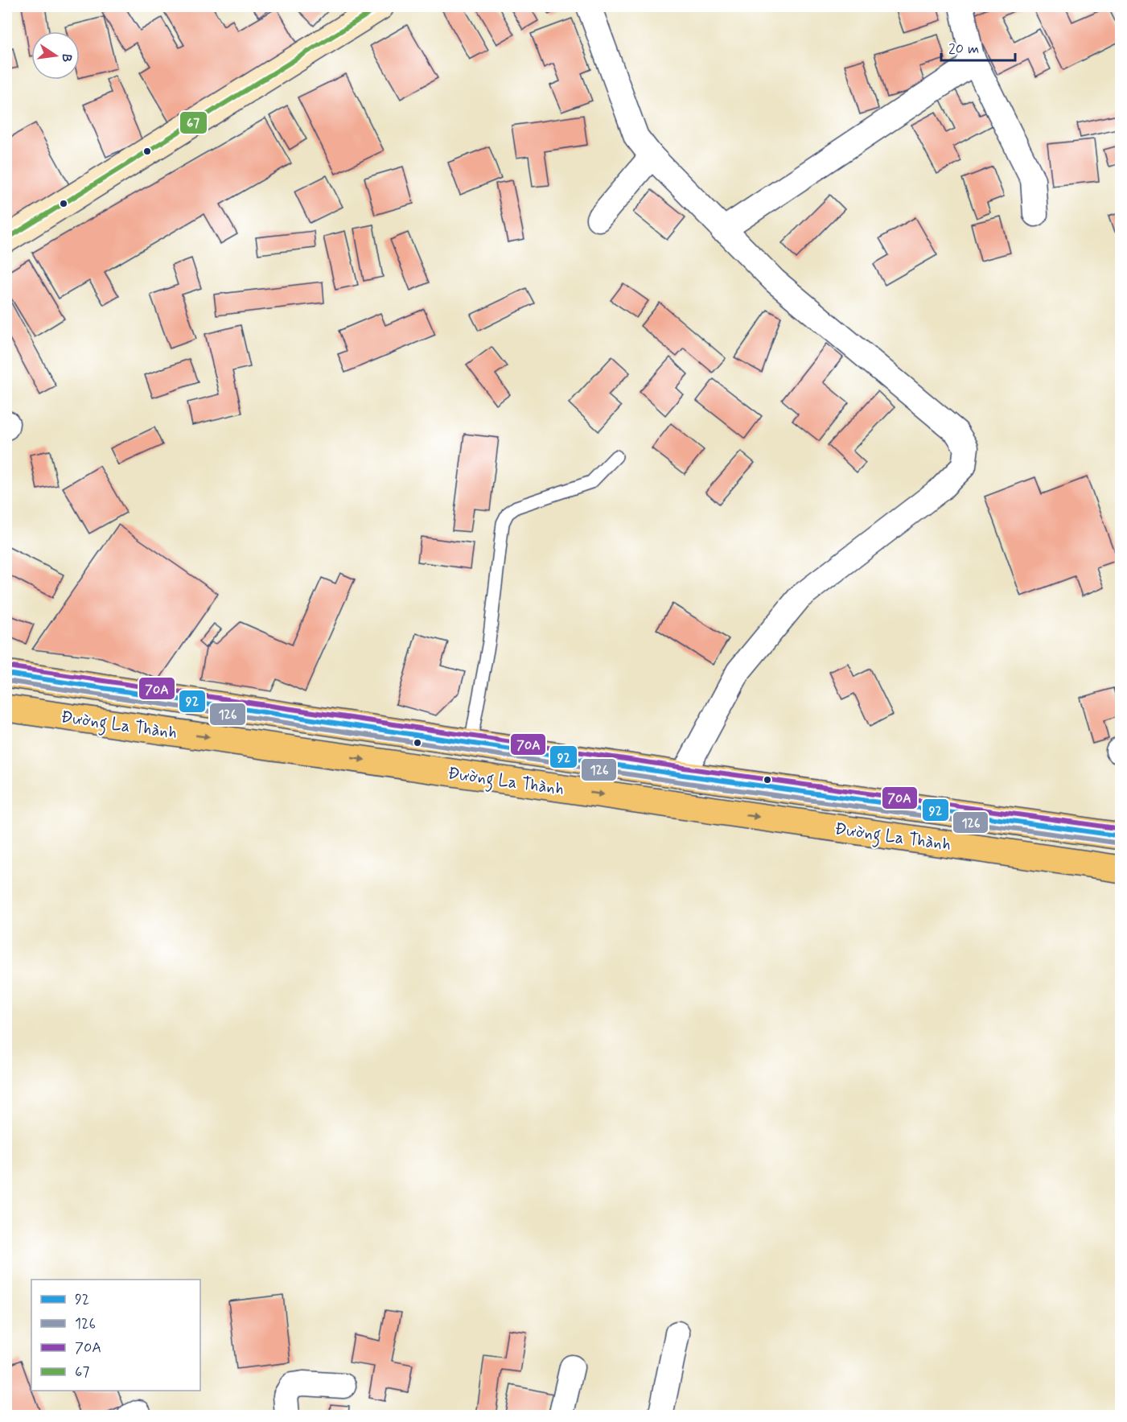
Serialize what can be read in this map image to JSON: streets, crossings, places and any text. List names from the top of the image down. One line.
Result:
{"streets":{"highway":["Đường La Thành"]},"lines":["transit line 67","transit line 70A","transit line 92","transit line 126"],"legend":["92","126","70A","67"],"scale_bar":"20 m","north":"right"}
